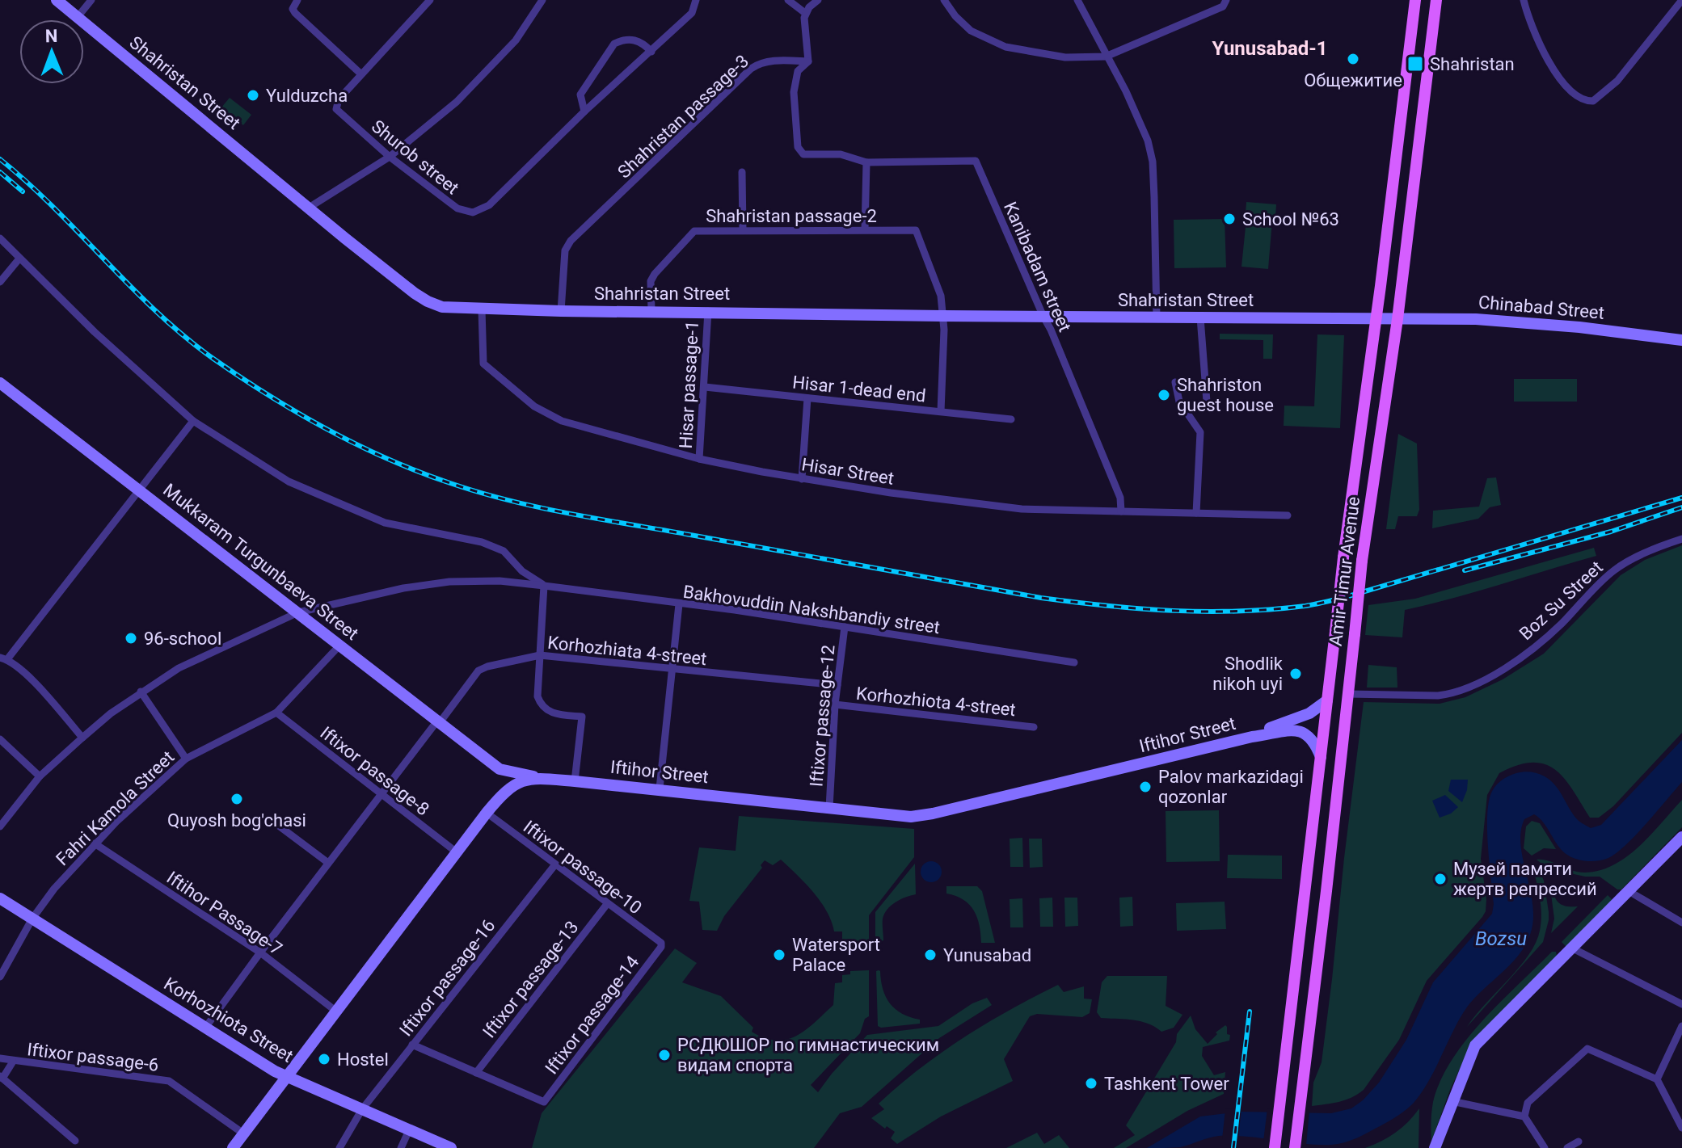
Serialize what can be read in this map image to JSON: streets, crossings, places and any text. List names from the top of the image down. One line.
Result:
{"streets":{"main road":["Shahristan Street","Chinabad Street","Mukkaram Turgunbaeva Street","Amir Timur Avenue","Iftihor Street","Korhozhiota Street"],"street":["Shahristan passage-3","Shurob street","Shahristan passage-2","Kanibadam street","Hisar passage-1","Hisar 1-dead end","Hisar Street","Boz Su Street","Bakhovuddin Nakshbandiy street","Korhozhiаta 4-street","Korhozhiota 4-street","Iftixor passage-12","Iftixor passage-8","Fahri Kamola Street","Iftixor passage-10","Iftihor Passage-7","Iftixor passage-16","Iftixor passage-13","Iftixor passage-14","Iftixor passage-6"]},"crossings":[["Shahristan Street","Shahristan passage-3"],["Shahristan Street","Shahristan passage-2"],["Shahristan Street","Kanibadam street"],["Shahristan Street","Chinabad Street"],["Shahristan Street","Hisar passage-1"],["Shahristan Street","Hisar Street"],["Shahristan Street","Amir Timur Avenue"],["Shahristan passage-3","Kanibadam street"],["Kanibadam street","Hisar Street"],["Chinabad Street","Amir Timur Avenue"],["Hisar passage-1","Hisar 1-dead end"],["Hisar passage-1","Hisar Street"],["Mukkaram Turgunbaeva Street","Bakhovuddin Nakshbandiy street"],["Mukkaram Turgunbaeva Street","Korhozhiаta 4-street"],["Mukkaram Turgunbaeva Street","Iftihor Street"],["Mukkaram Turgunbaeva Street","Fahri Kamola Street"],["Amir Timur Avenue","Boz Su Street"],["Amir Timur Avenue","Iftihor Street"],["Bakhovuddin Nakshbandiy street","Iftixor passage-12"],["Korhozhiаta 4-street","Iftixor passage-12"],["Korhozhiаta 4-street","Iftixor passage-8"],["Korhozhiаta 4-street","Iftihor Passage-7"],["Korhozhiаta 4-street","Korhozhiota Street"],["Korhozhiota 4-street","Iftixor passage-12"],["Iftixor passage-12","Iftihor Street"],["Iftihor Street","Iftixor passage-8"],["Iftihor Street","Iftixor passage-10"],["Iftihor Street","Iftihor Passage-7"],["Iftihor Street","Korhozhiota Street"],["Iftihor Street","Iftixor passage-6"],["Iftixor passage-8","Fahri Kamola Street"],["Fahri Kamola Street","Iftihor Passage-7"],["Fahri Kamola Street","Korhozhiota Street"],["Iftixor passage-10","Iftixor passage-16"],["Iftixor passage-10","Iftixor passage-13"],["Iftixor passage-10","Iftixor passage-14"],["Iftixor passage-16","Korhozhiota Street"],["Iftixor passage-13","Iftixor passage-14"]],"districts":["Yunusabad-1"],"water":["Bozsu"],"places":{"other":["Общежитие","Yulduzcha","School №63","Shahriston guest house","96-school","Shodlik nikoh uyi","Palov markazidagi qozonlar","Quyosh bog'chasi","Музей памяти жертв репрессий","Watersport Palace","Yunusabad","РСДЮШОР по гимнастическим видам спорта","Hostel","Tashkent Tower"],"transit":["Shahristan"]},"north":"top"}
